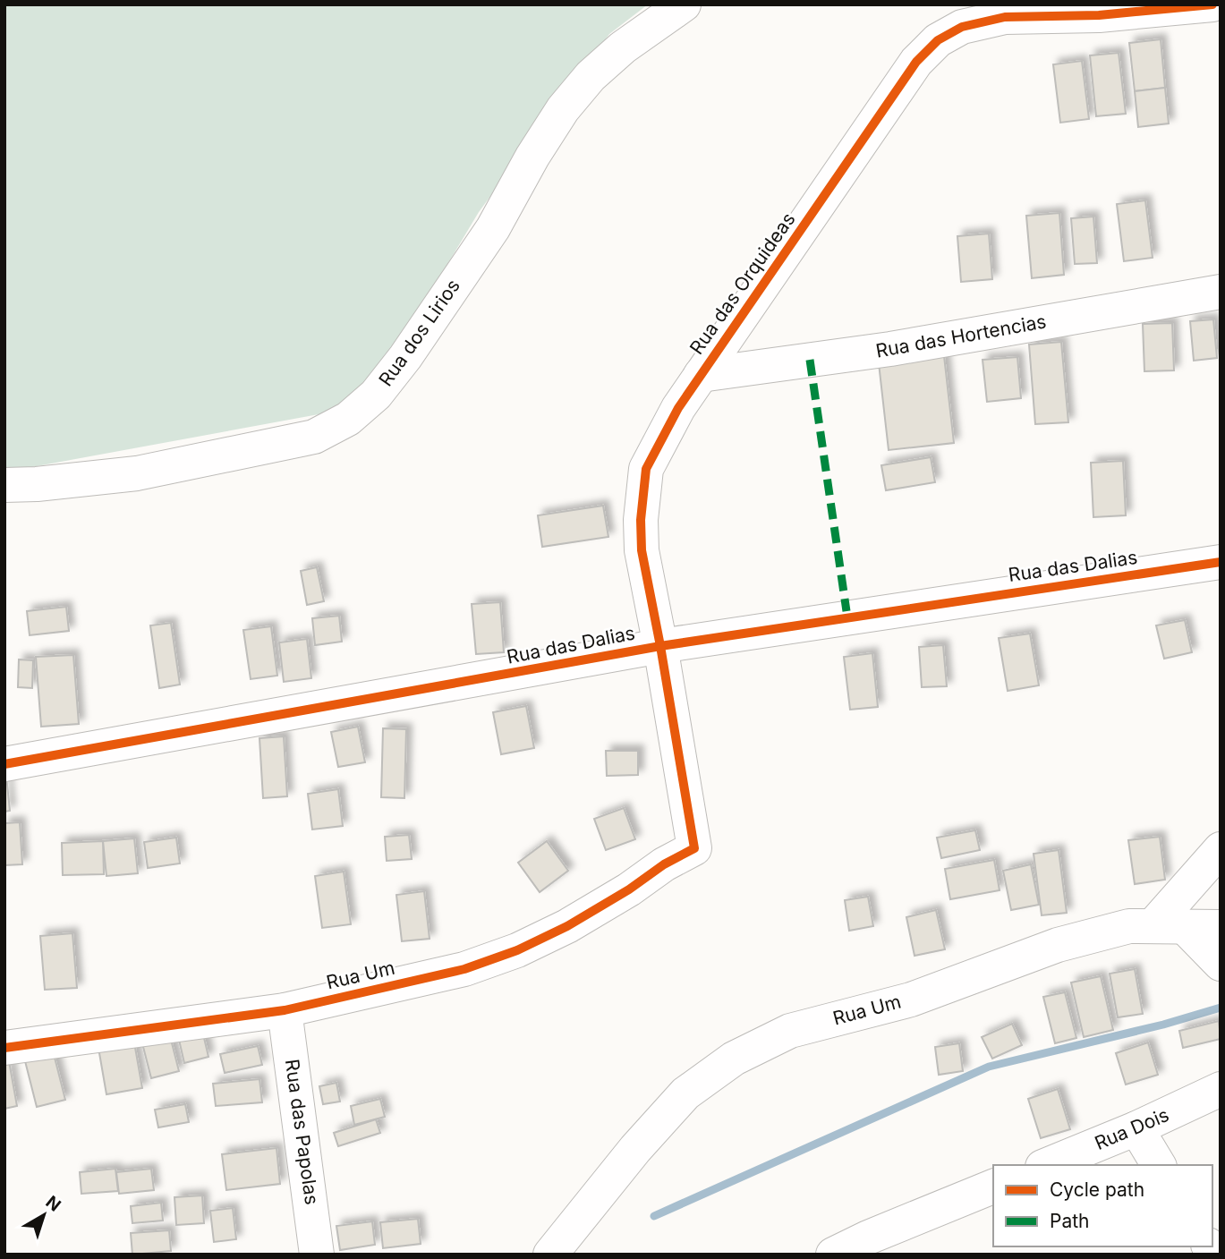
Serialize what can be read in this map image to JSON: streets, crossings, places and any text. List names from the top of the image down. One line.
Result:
{"streets":{"street":["Rua das Orquideas","Rua dos Lirios","Rua das Hortencias","Rua das Dalias","Rua Um","Rua Dois","Rua das Papolas"]},"crossings":[["Rua das Orquideas","Rua das Hortencias"],["Rua das Orquideas","Rua das Dalias"],["Rua das Orquideas","Rua Um"],["Rua Um","Rua das Papolas"]],"legend":["Cycle path","Path"],"north":"top right"}
